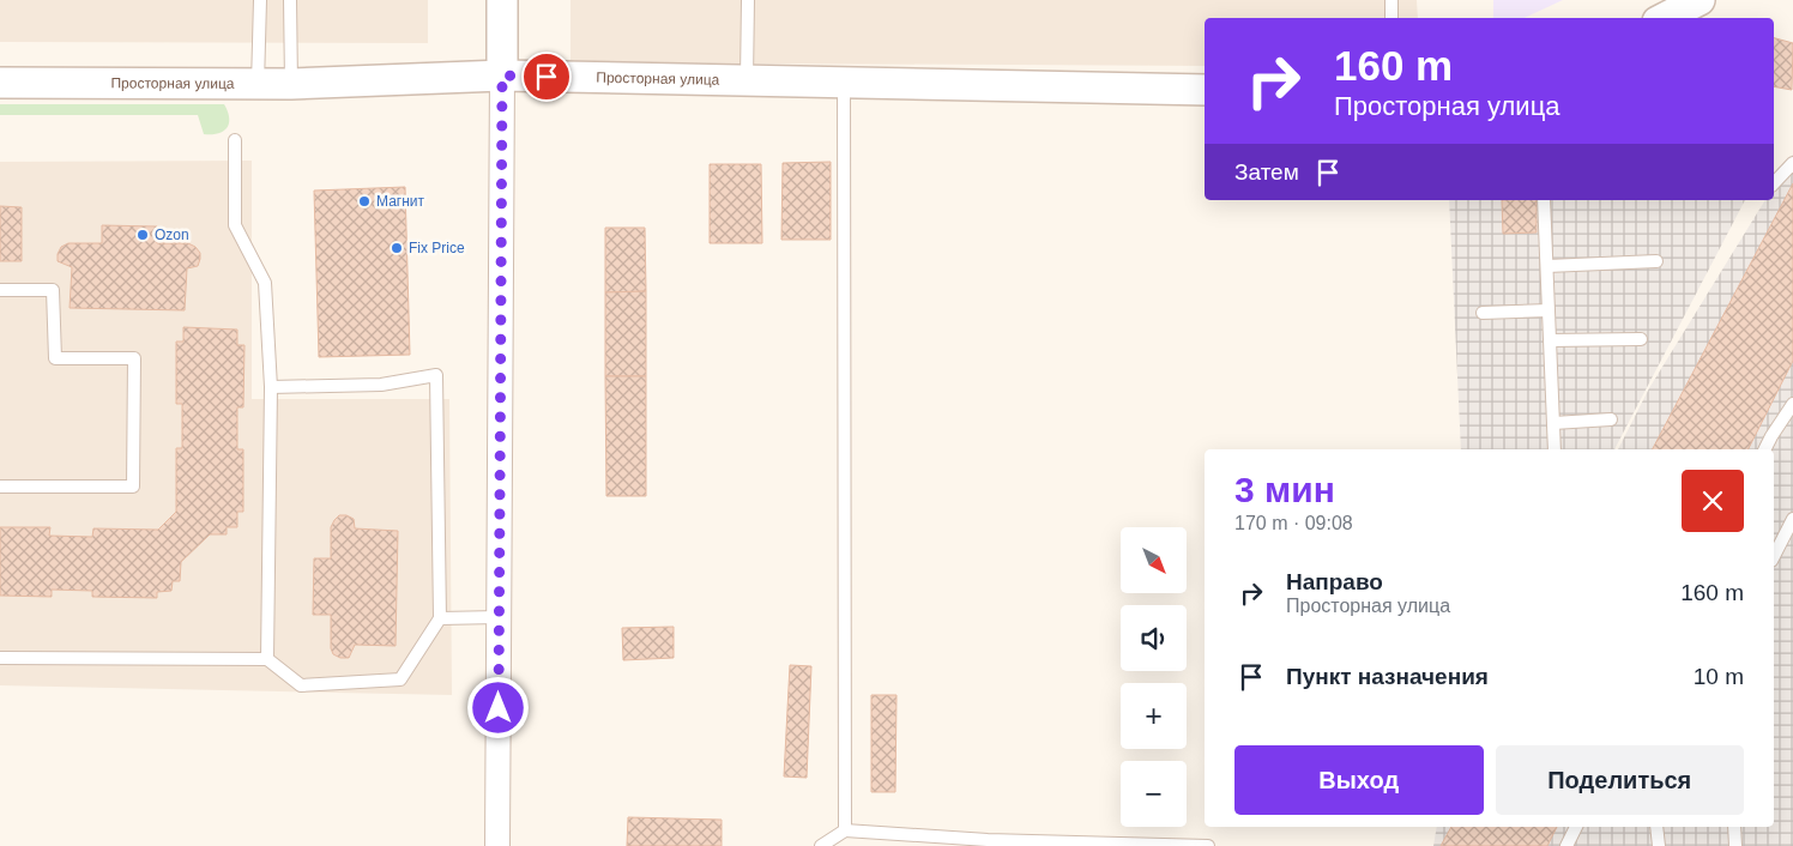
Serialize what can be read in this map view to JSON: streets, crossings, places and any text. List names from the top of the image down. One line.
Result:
{"streets":{"street":["Просторная улица"]},"places":["Магнит","Ozon","Fix Price"],"north":"bottom right","page":{"turn":["160 m","Просторная улица"],"then":"Затем","heading":["3 мин","170 m · 09:08"],"map_buttons":["+","−"],"list":[{"name":"Направо","note":"Просторная улица","value":"160 m"},{"name":"Пункт назначения","value":"10 m"}],"buttons":["Выход","Поделиться"]}}
